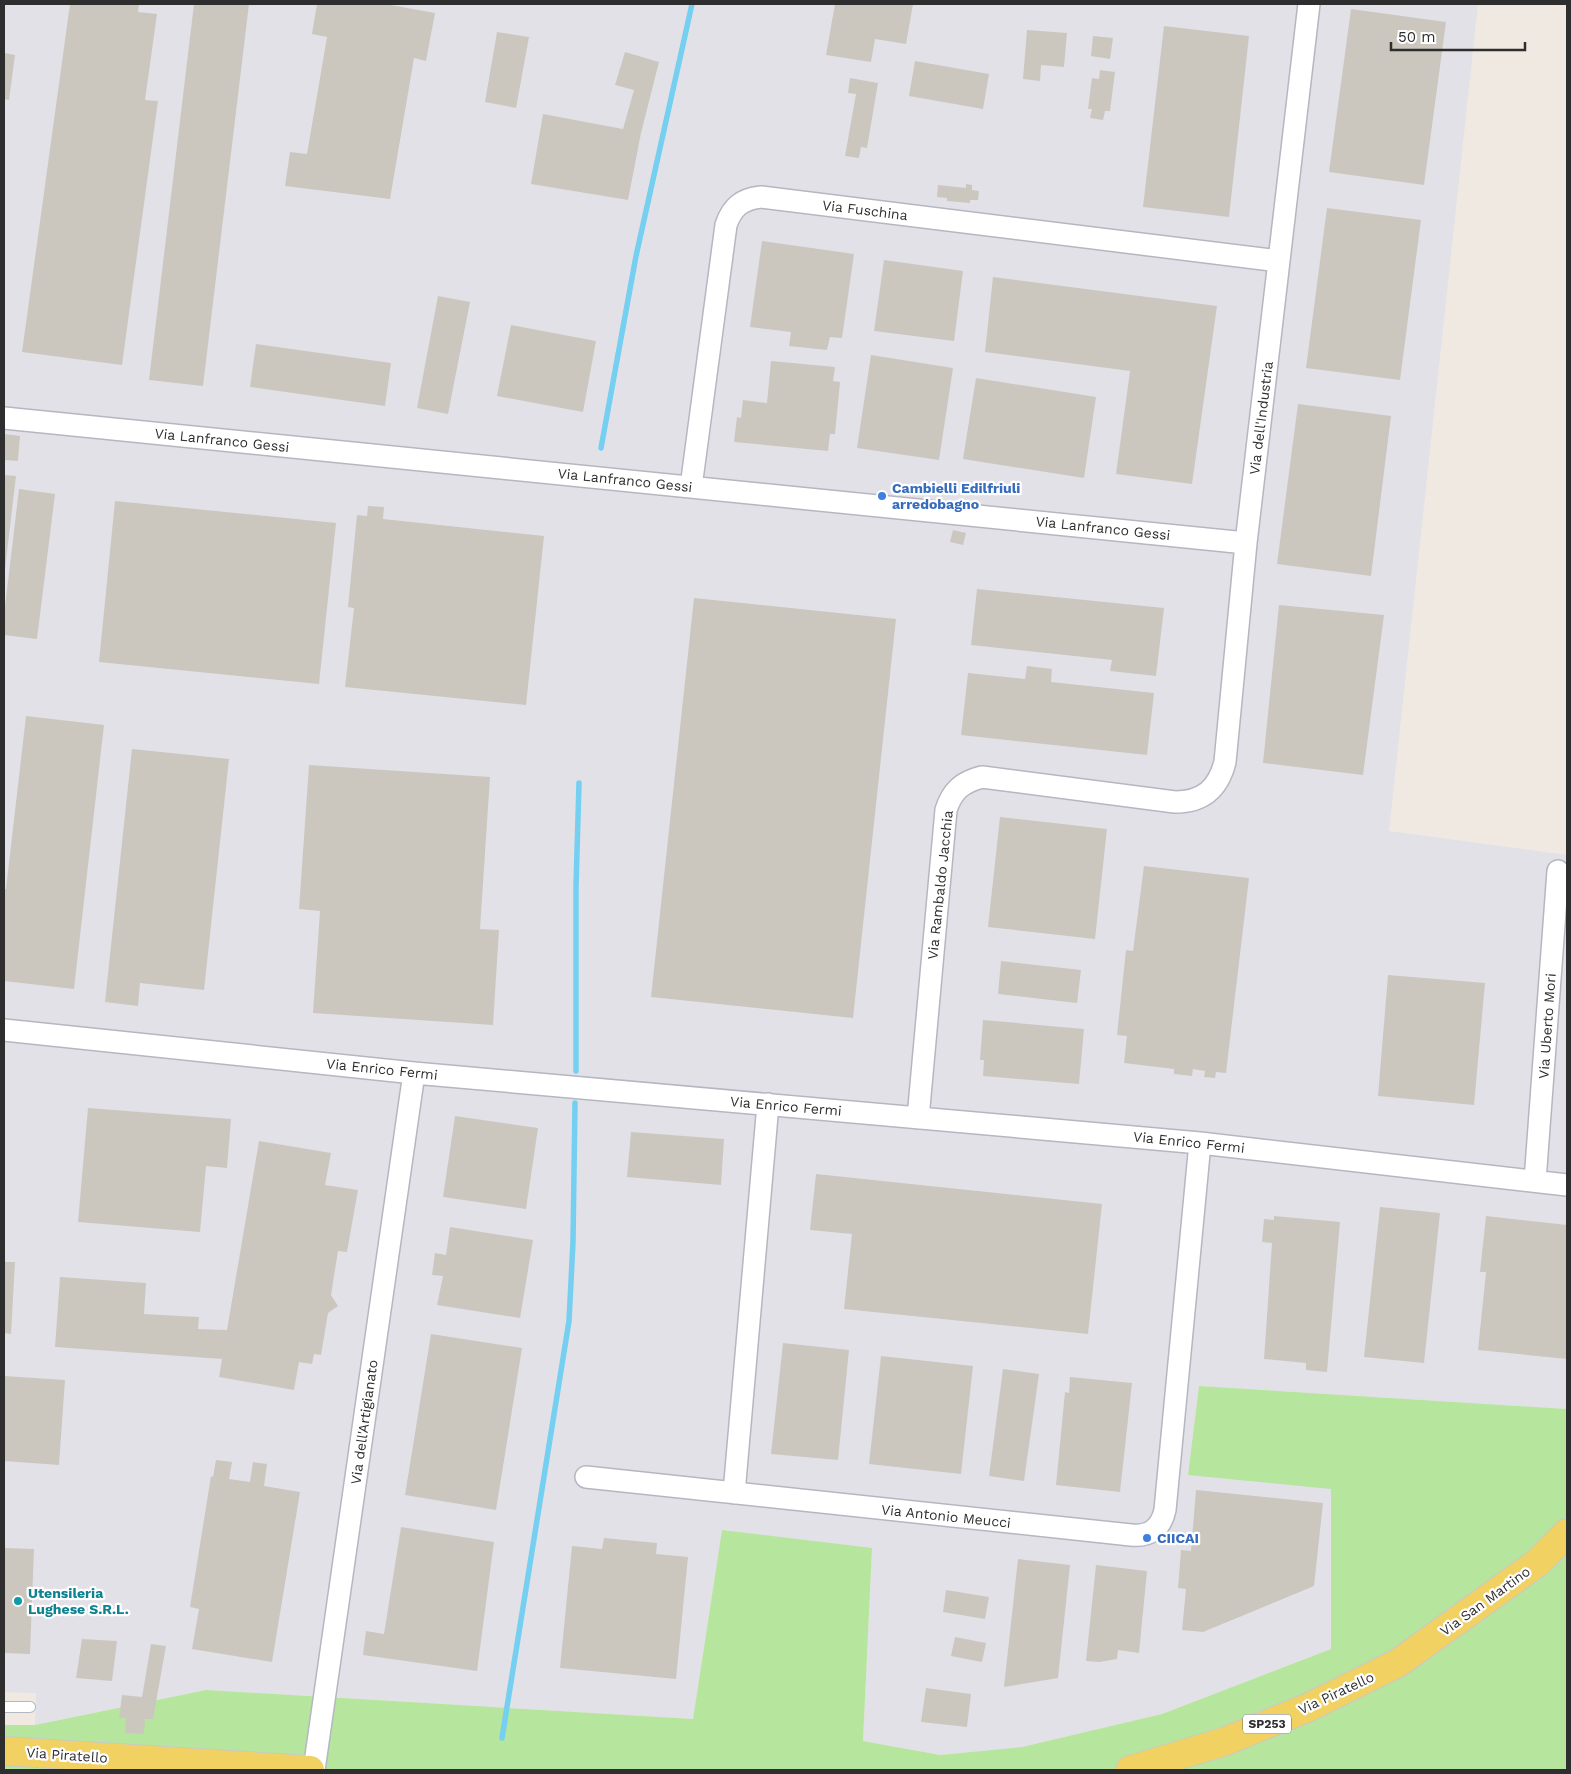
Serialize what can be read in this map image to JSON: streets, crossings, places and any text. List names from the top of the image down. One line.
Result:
{"streets":{"main road":["Via San Martino","Via Piratello","SP253"],"street":["Via Fuschina","Via dell'Industria","Via Lanfranco Gessi","Via Rambaldo Jacchia","Via Uberto Mori","Via Enrico Fermi","Via dell'Artigianato","Via Antonio Meucci"]},"crossings":[["Via Fuschina","Via dell'Industria"],["Via Fuschina","Via Lanfranco Gessi"],["Via dell'Industria","Via Lanfranco Gessi"],["Via dell'Industria","Via Rambaldo Jacchia"],["Via Rambaldo Jacchia","Via Enrico Fermi"],["Via Uberto Mori","Via Enrico Fermi"],["Via Enrico Fermi","Via dell'Artigianato"],["Via Enrico Fermi","Via Antonio Meucci"],["Via dell'Artigianato","Via Piratello"],["Via San Martino","Via Piratello"]],"places":["Cambielli Edilfriuli arredobagno","CIICAI","Utensileria Lughese S.R.L."],"scale_bar":"50 m"}
